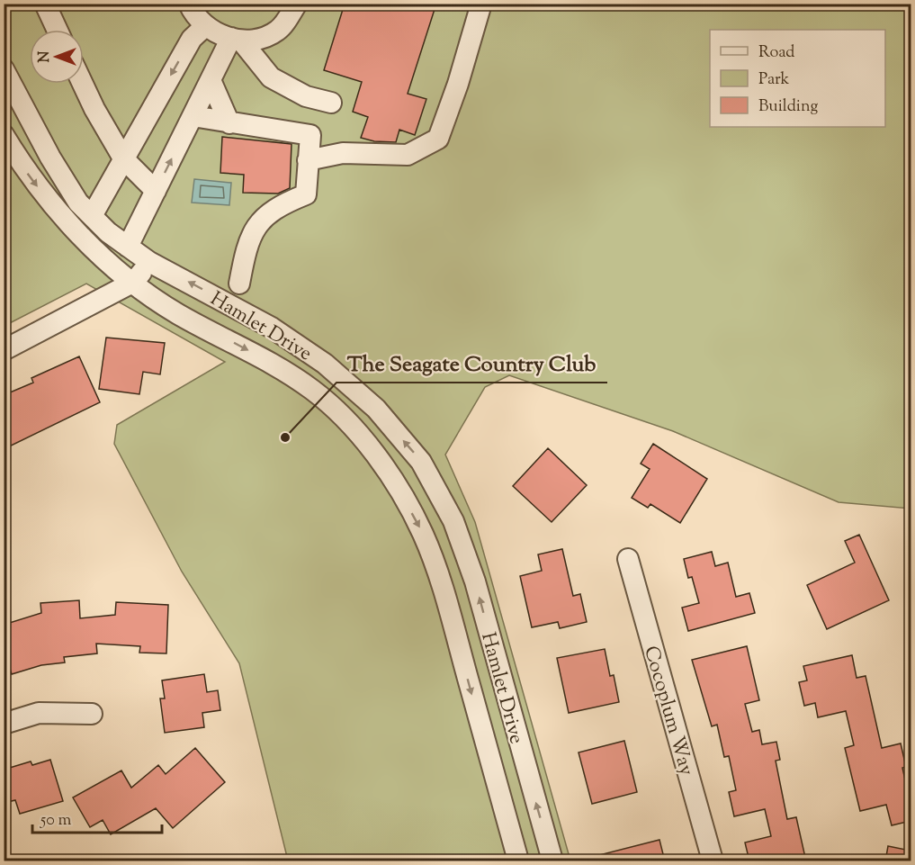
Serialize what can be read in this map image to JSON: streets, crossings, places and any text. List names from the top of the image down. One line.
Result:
{"streets":{"street":["Hamlet Drive","Cocoplum Way"]},"places":["The Seagate Country Club"],"legend":["Road","Park","Building"],"scale_bar":"50 m","north":"left"}
